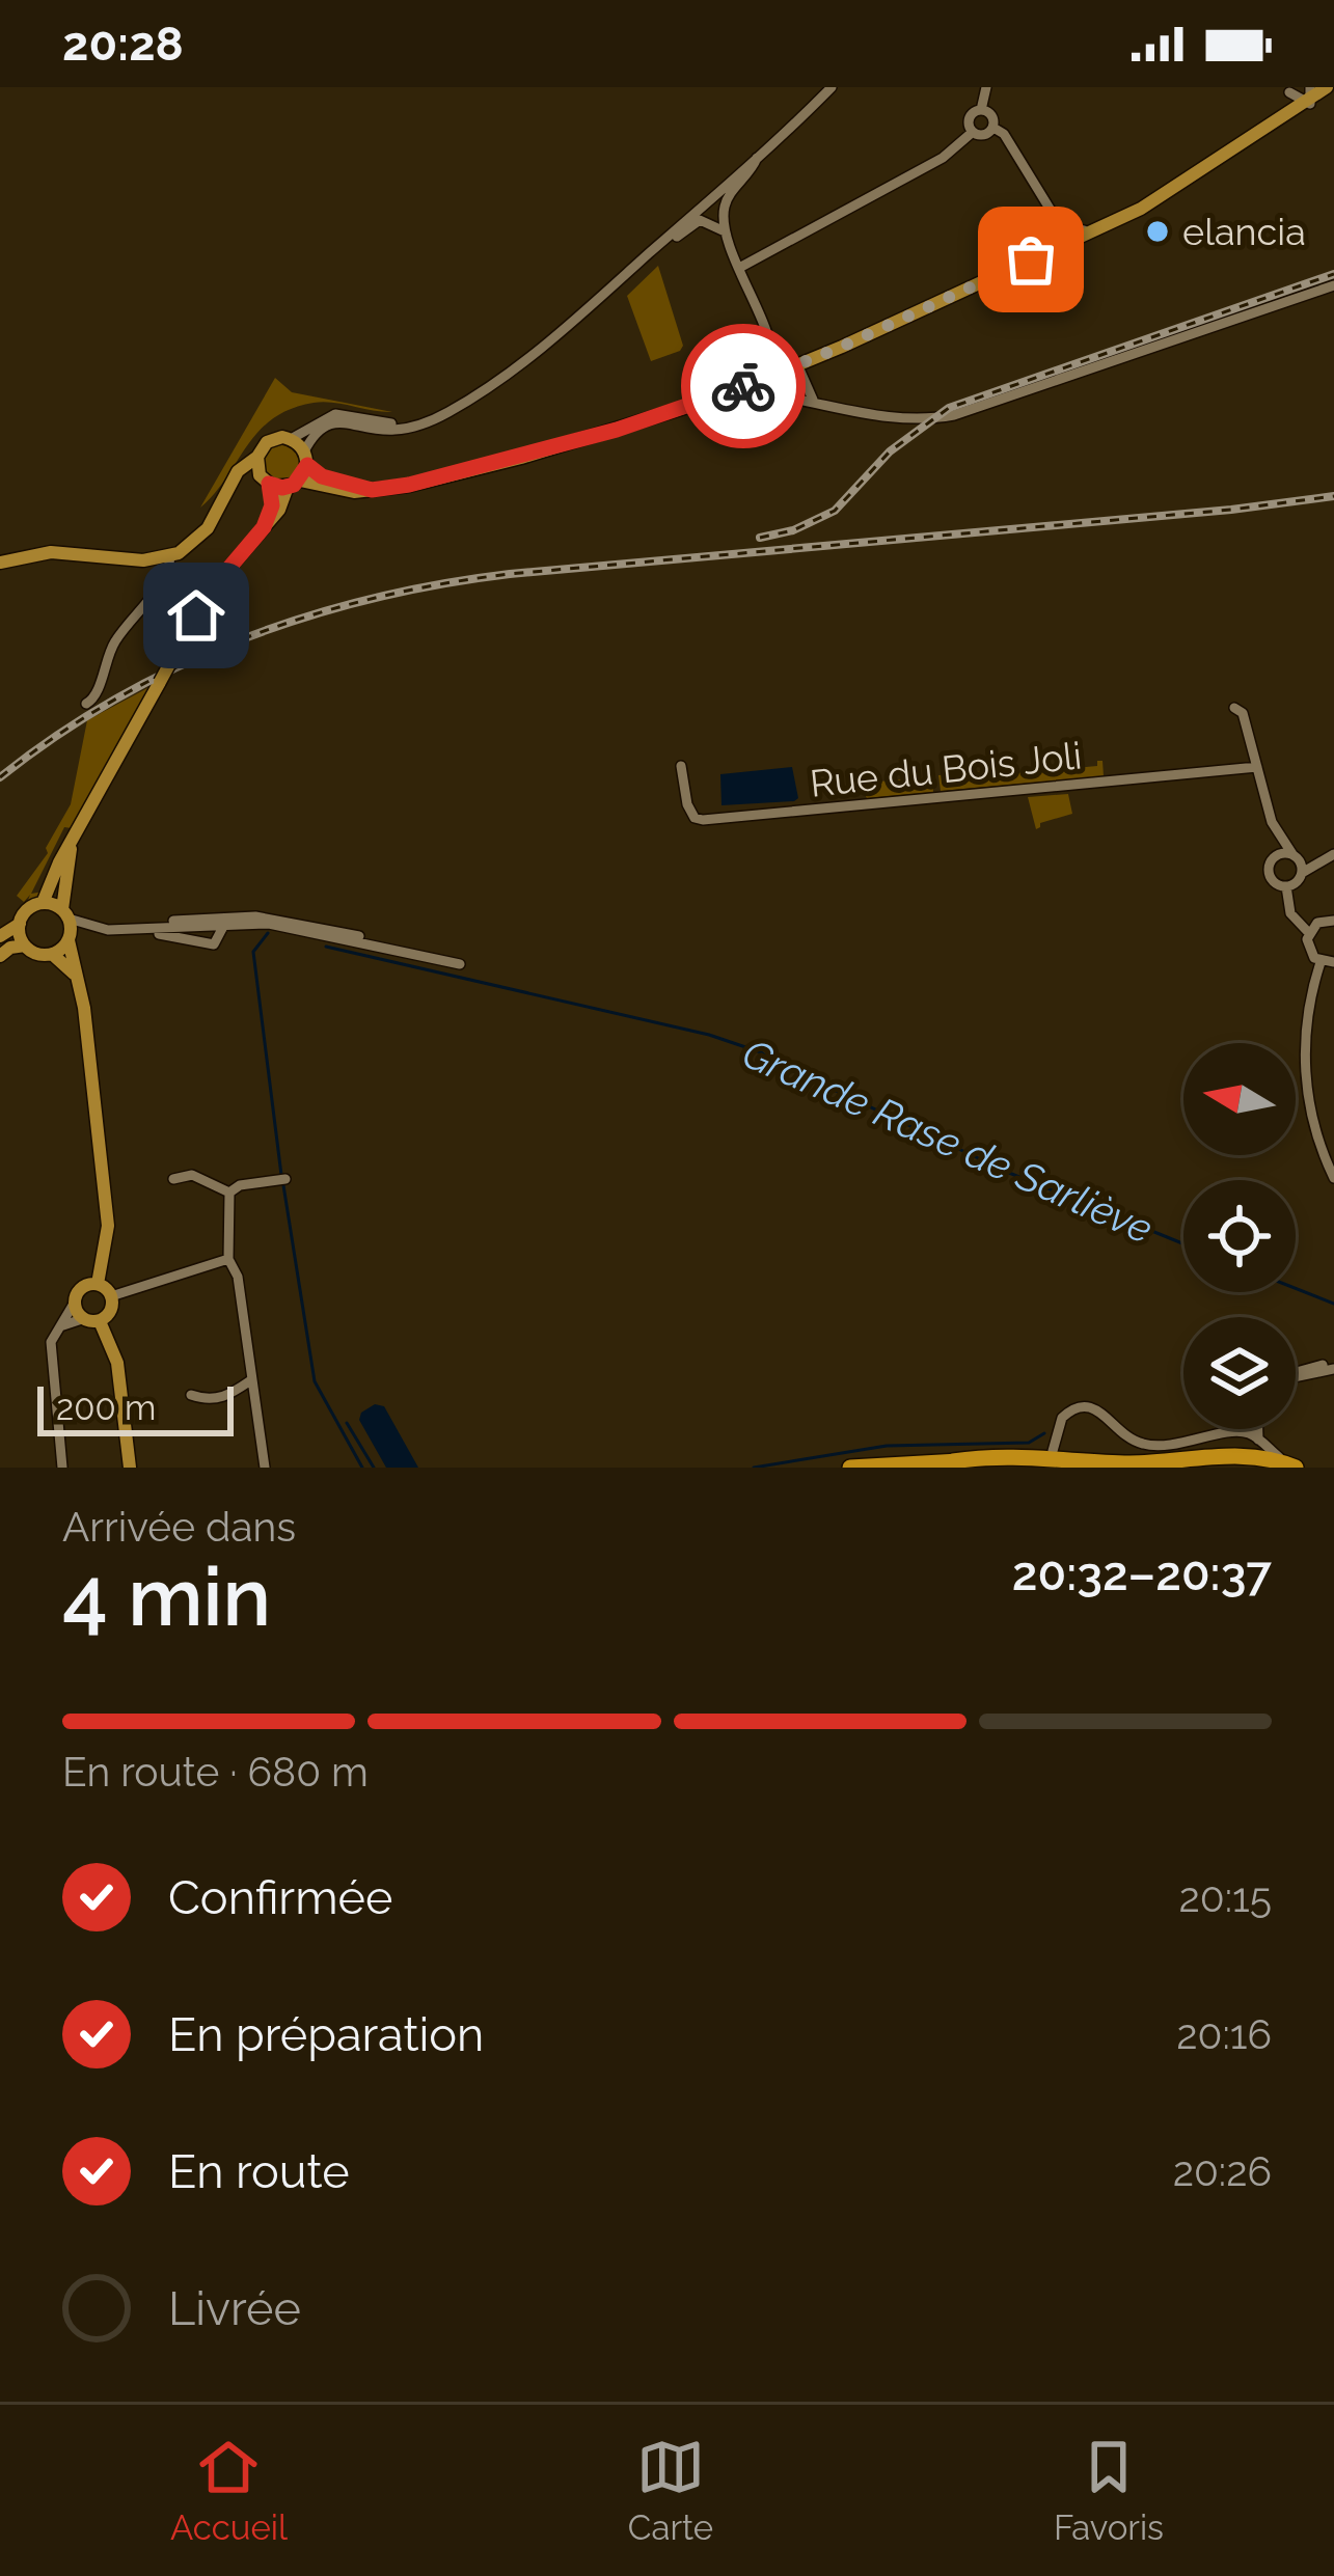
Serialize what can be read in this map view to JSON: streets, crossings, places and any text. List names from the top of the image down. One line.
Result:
{"streets":{"street":["Rue du Bois Joli"]},"water":["Grande Rase de Sarliève"],"places":["elancia"],"scale_bar":"200 m","north":"left","page":{"status":"20:28","scale":"200 m","heading":["4 min","Arrivée dans","20:32–20:37"],"bar":"En route · 680 m","list":[["Confirmée","20:15"],["En préparation","20:16"],["En route","20:26"],"Livrée"],"tabs":["Accueil","Carte","Favoris"]}}
